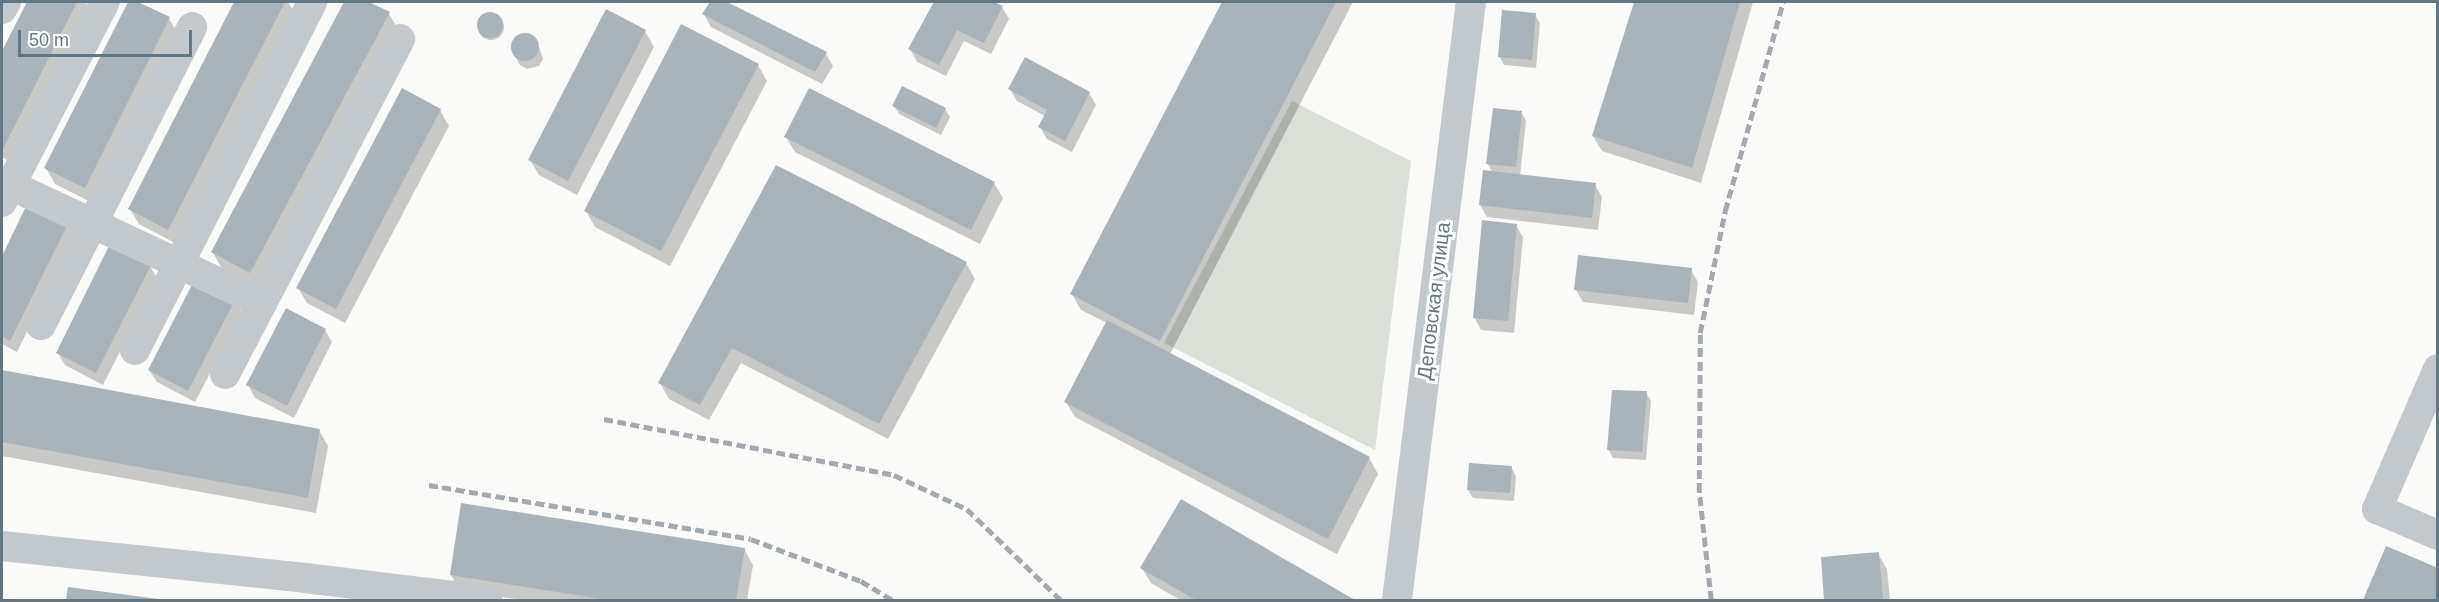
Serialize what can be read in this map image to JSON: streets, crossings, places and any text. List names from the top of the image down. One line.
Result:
{"streets":{"street":["Деповская улица"]},"scale_bar":"50 m"}
